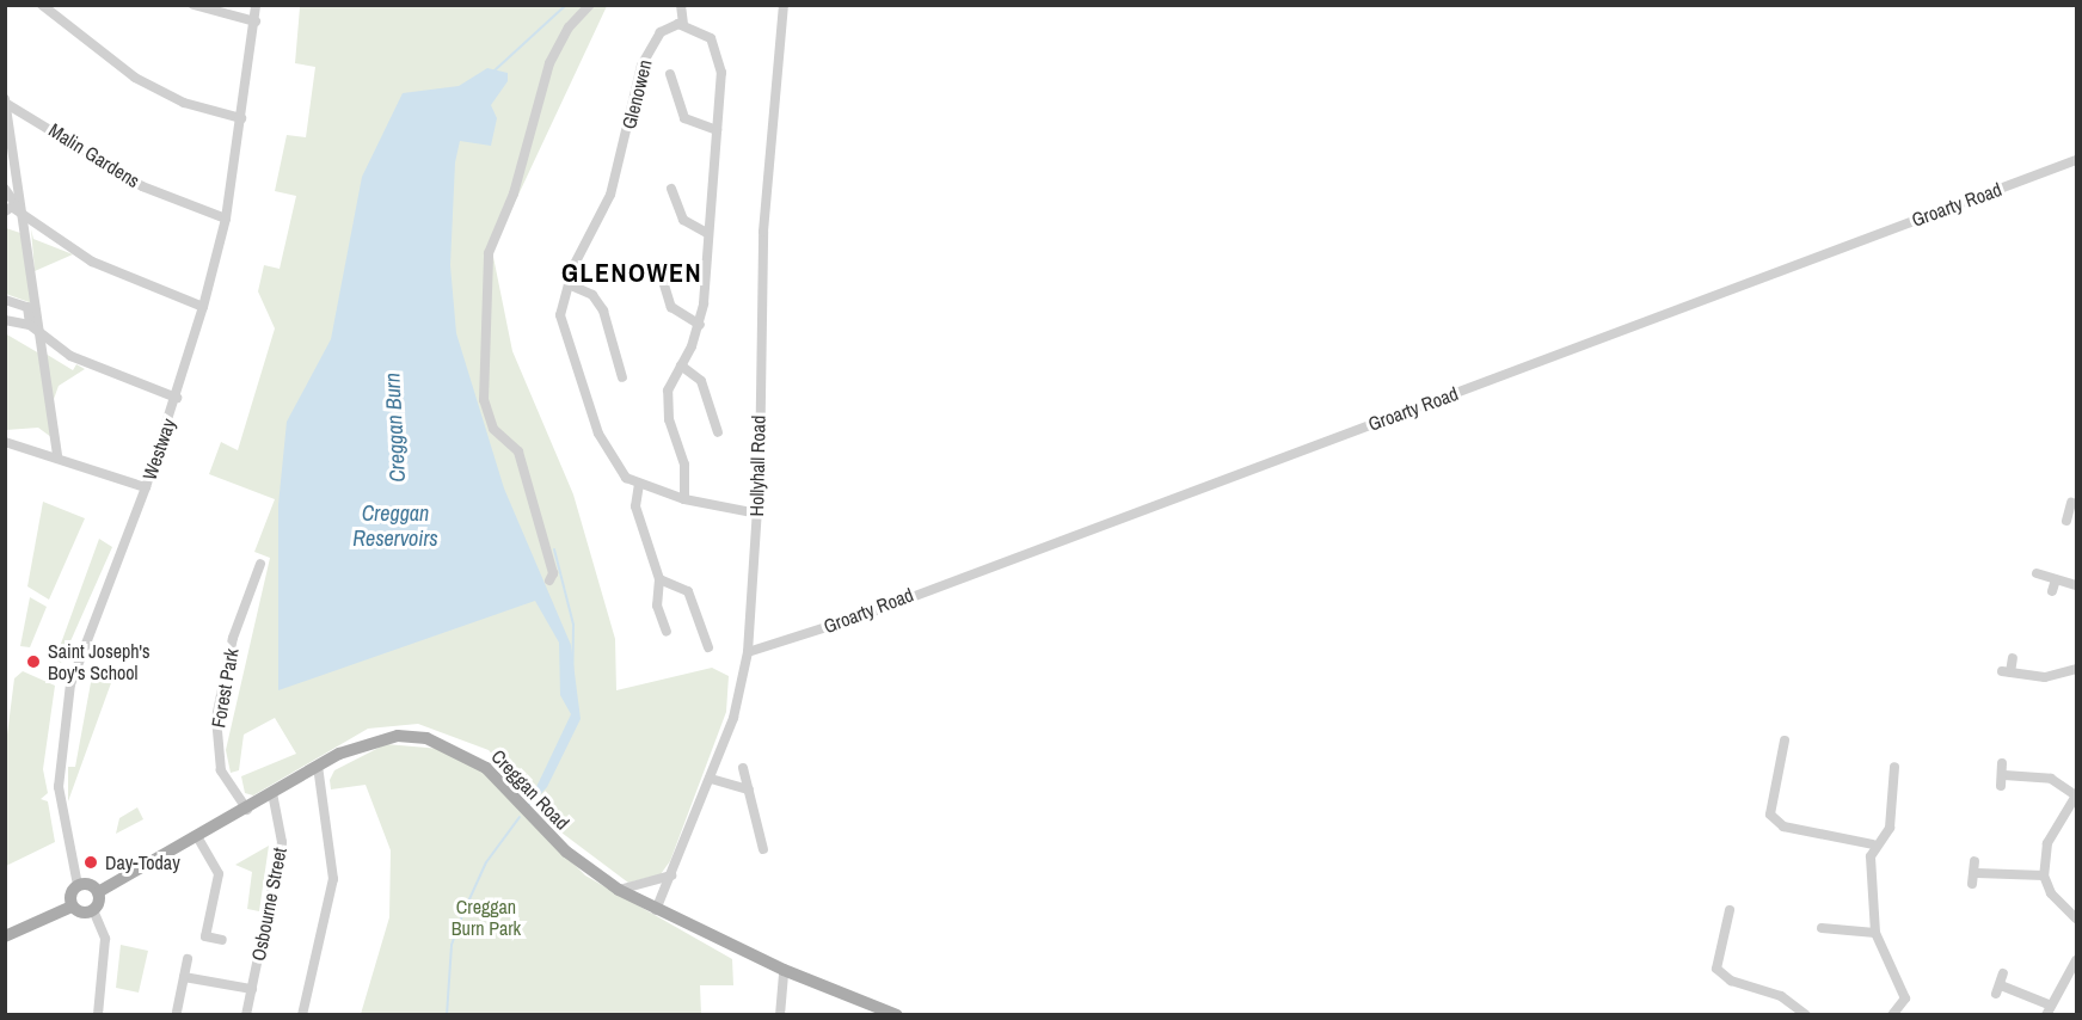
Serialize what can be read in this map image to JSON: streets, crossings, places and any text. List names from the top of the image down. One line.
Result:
{"streets":{"main road":["Creggan Road"],"street":["Glenowen","Malin Gardens","Groarty Road","Westway","Hollyhall Road","Forest Park","Osbourne Street"]},"crossings":[["Glenowen","Hollyhall Road"],["Malin Gardens","Westway"],["Groarty Road","Hollyhall Road"],["Hollyhall Road","Creggan Road"],["Forest Park","Creggan Road"],["Creggan Road","Osbourne Street"]],"districts":["GLENOWEN"],"water":["Creggan Burn","Creggan Reservoirs"],"parks":["Creggan Burn Park"],"places":["Saint Joseph's Boy's School","Day-Today"]}
